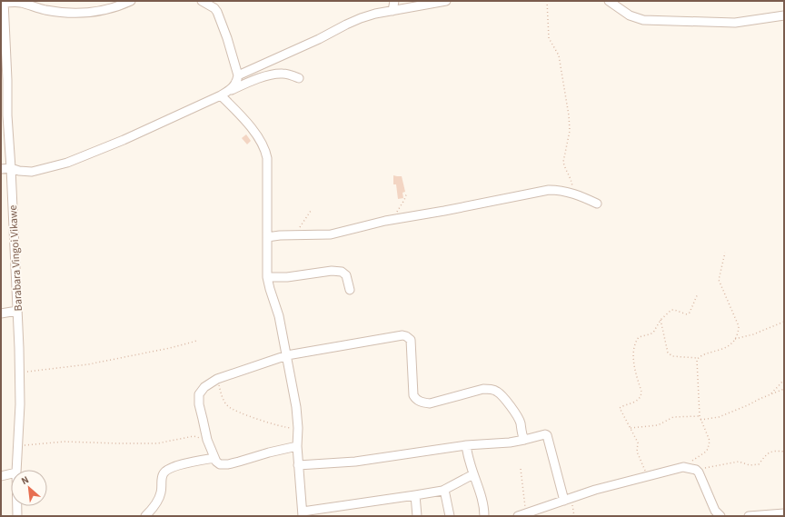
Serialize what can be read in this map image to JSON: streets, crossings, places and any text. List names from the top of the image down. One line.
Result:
{"streets":{"street":["Barabara Vingoi Vikawe"]},"north":"top left"}
